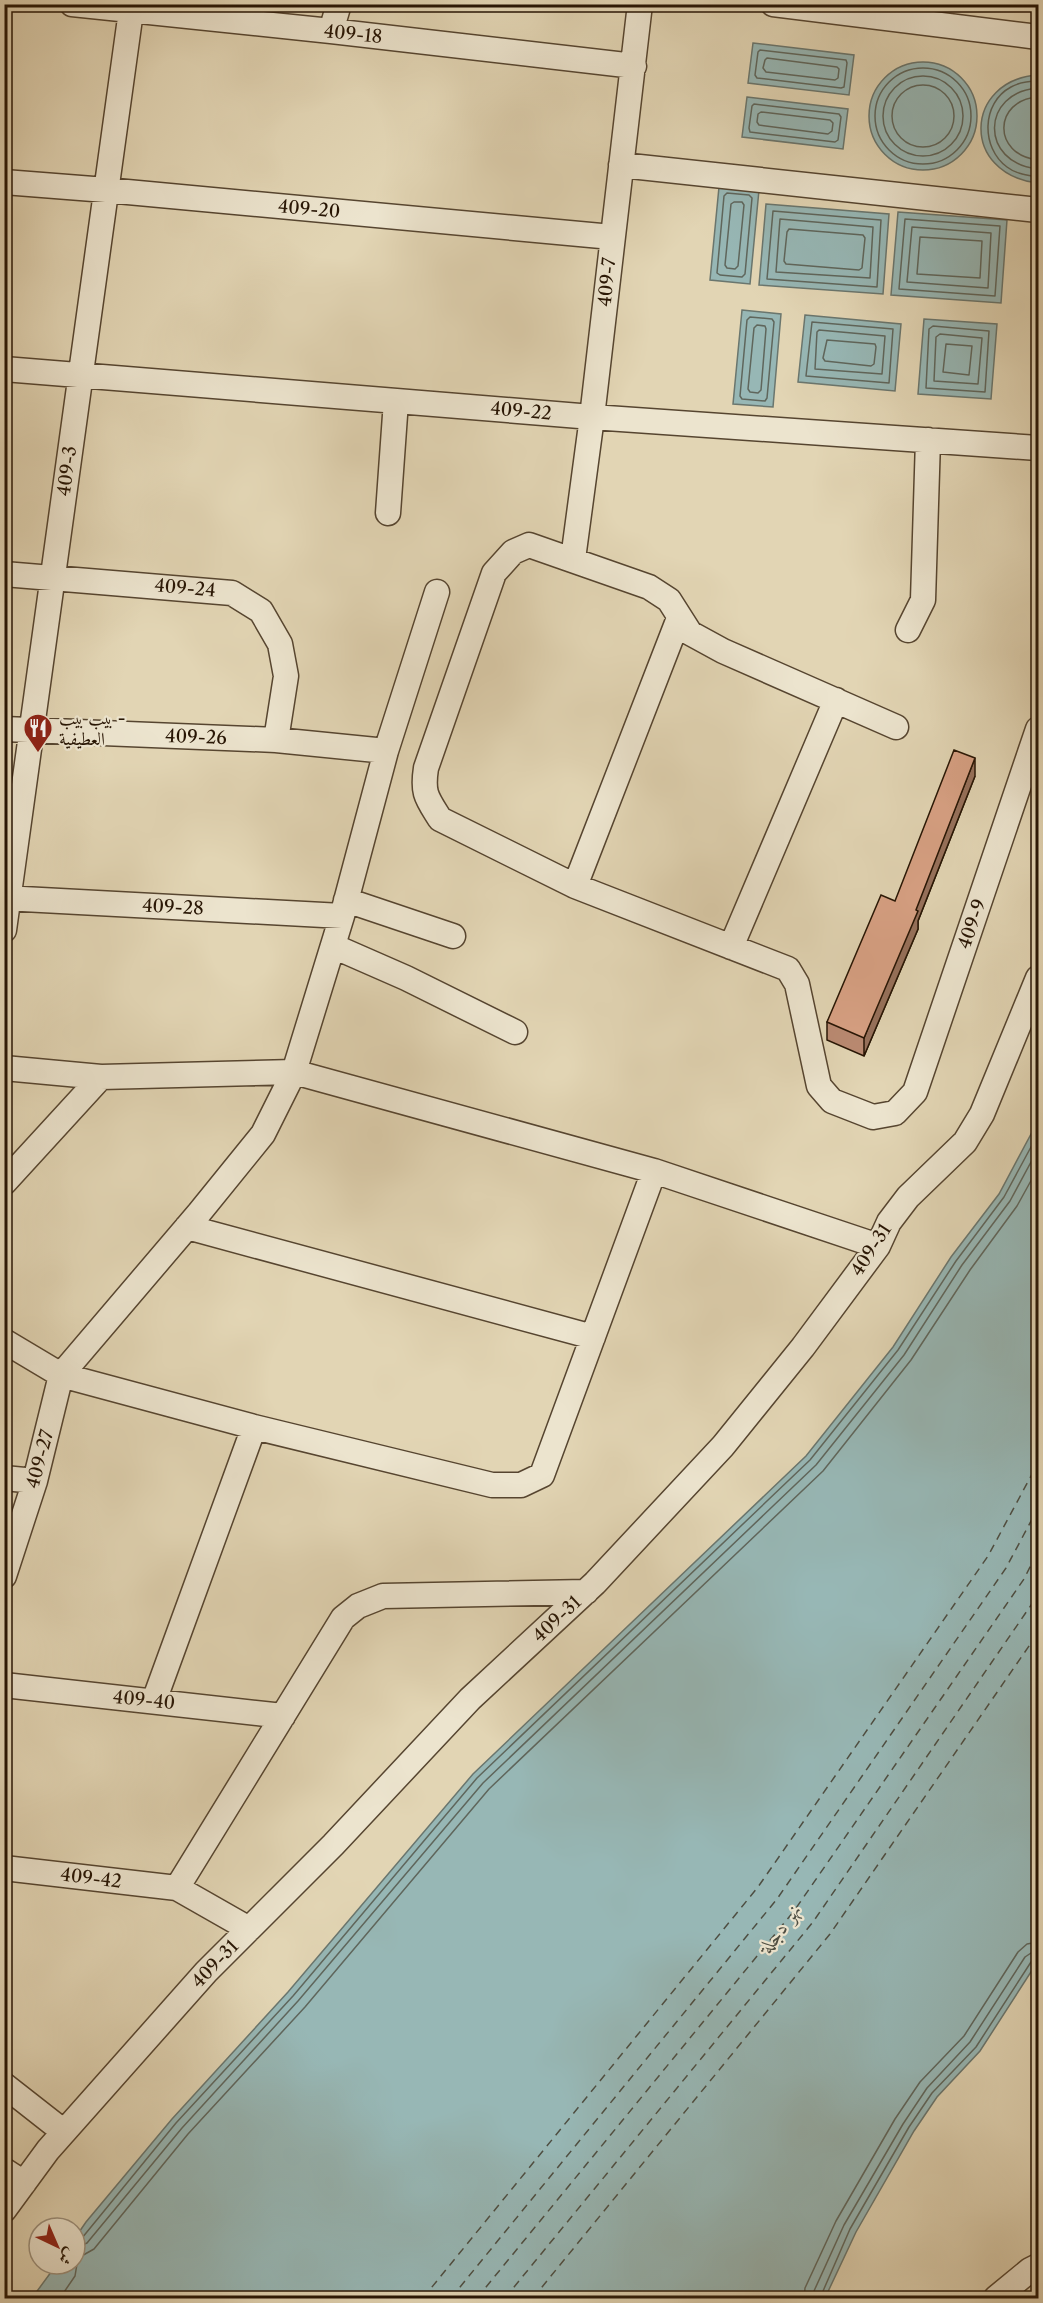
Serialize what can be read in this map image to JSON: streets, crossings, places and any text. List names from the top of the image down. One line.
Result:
{"streets":{"street":["409-18","409-20","409-7","409-22","409-3","409-24","409-26","409-28","409-9","409-31","409-27","409-40","409-42"]},"crossings":[["409-18","409-7"],["409-18","409-3"],["409-20","409-7"],["409-20","409-3"],["409-7","409-22"],["409-22","409-3"],["409-3","409-24"],["409-3","409-26"],["409-3","409-28"],["409-24","409-26"]],"water":["نهر دجلة"],"places":{"restaurant":["بيب بيب - العطيفية"]},"north":"bottom right"}
